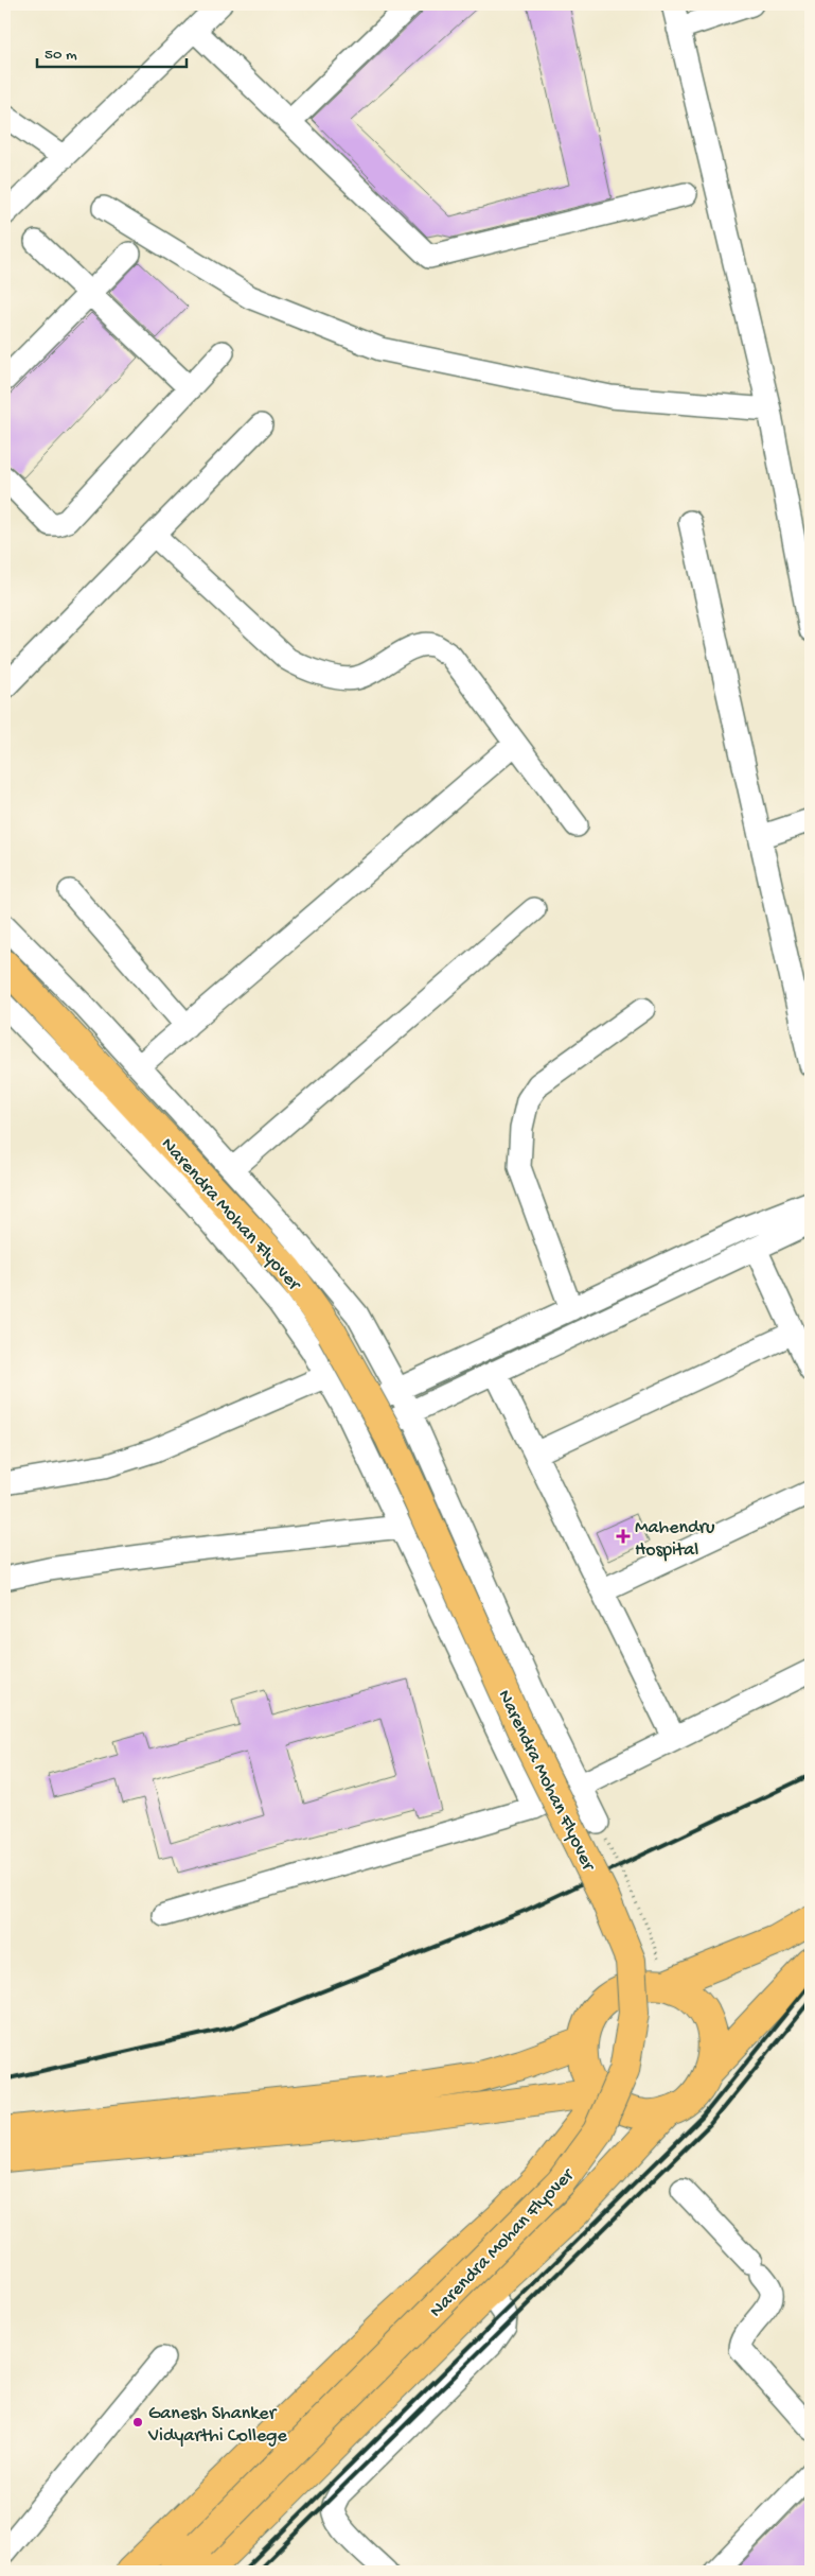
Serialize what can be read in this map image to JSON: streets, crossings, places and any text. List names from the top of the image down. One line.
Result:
{"streets":{"main road":["Narendra Mohan Flyover"]},"places":{"health":["Mahendru Hospital"],"other":["Ganesh Shanker Vidyarthi College"]},"scale_bar":"50 m"}
